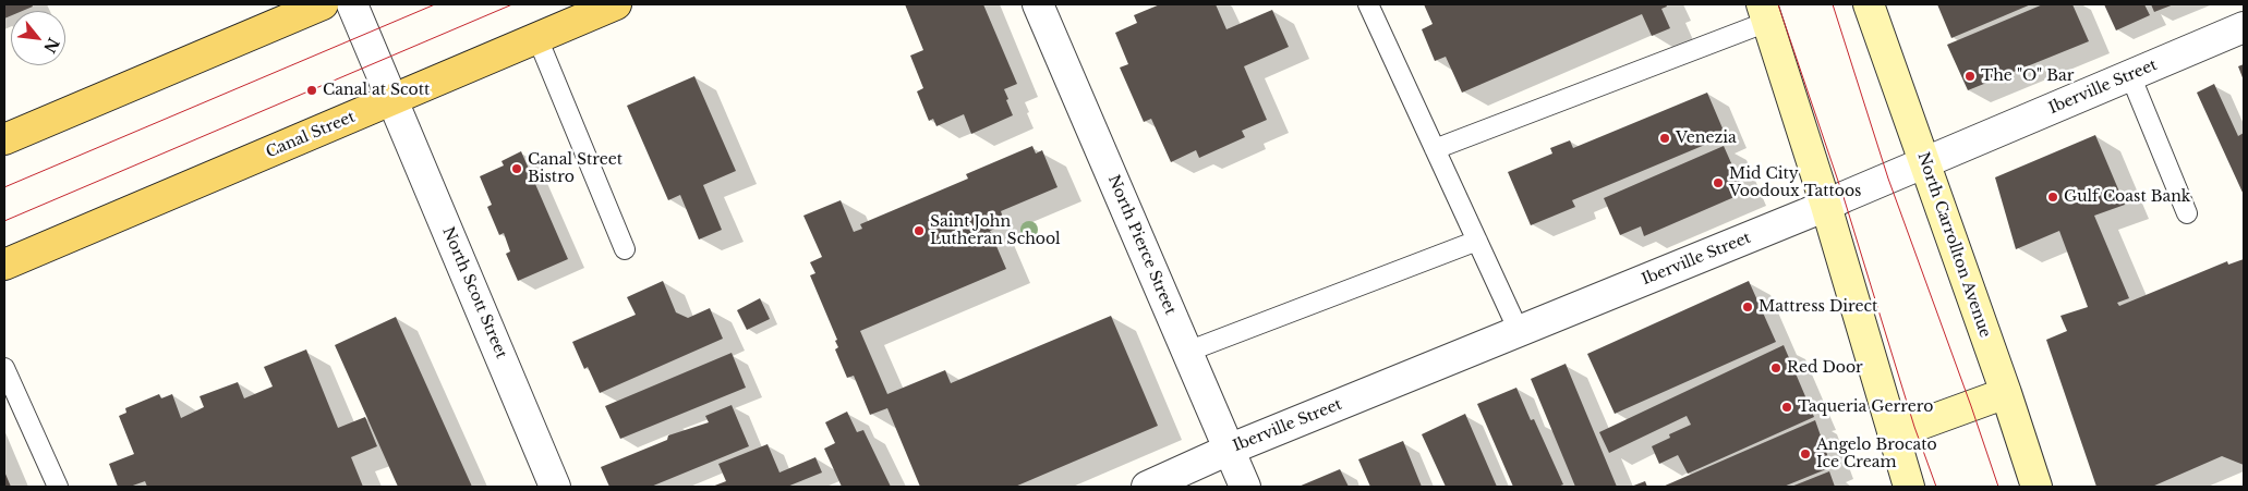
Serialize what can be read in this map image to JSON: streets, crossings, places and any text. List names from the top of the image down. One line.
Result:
{"streets":{"main road":["Canal Street","North Carrollton Avenue"],"street":["Iberville Street","North Pierce Street","North Scott Street"]},"crossings":[["Iberville Street","North Pierce Street"],["Iberville Street","North Carrollton Avenue"],["Canal Street","North Scott Street"]],"places":["The \"O\" Bar","Canal at Scott","Venezia","Canal Street Bistro","Mid City Voodoux Tattoos","Gulf Coast Bank","Saint John Lutheran School","Mattress Direct","Red Door","Taqueria Gerrero","Angelo Brocato Ice Cream"],"north":"bottom right"}
